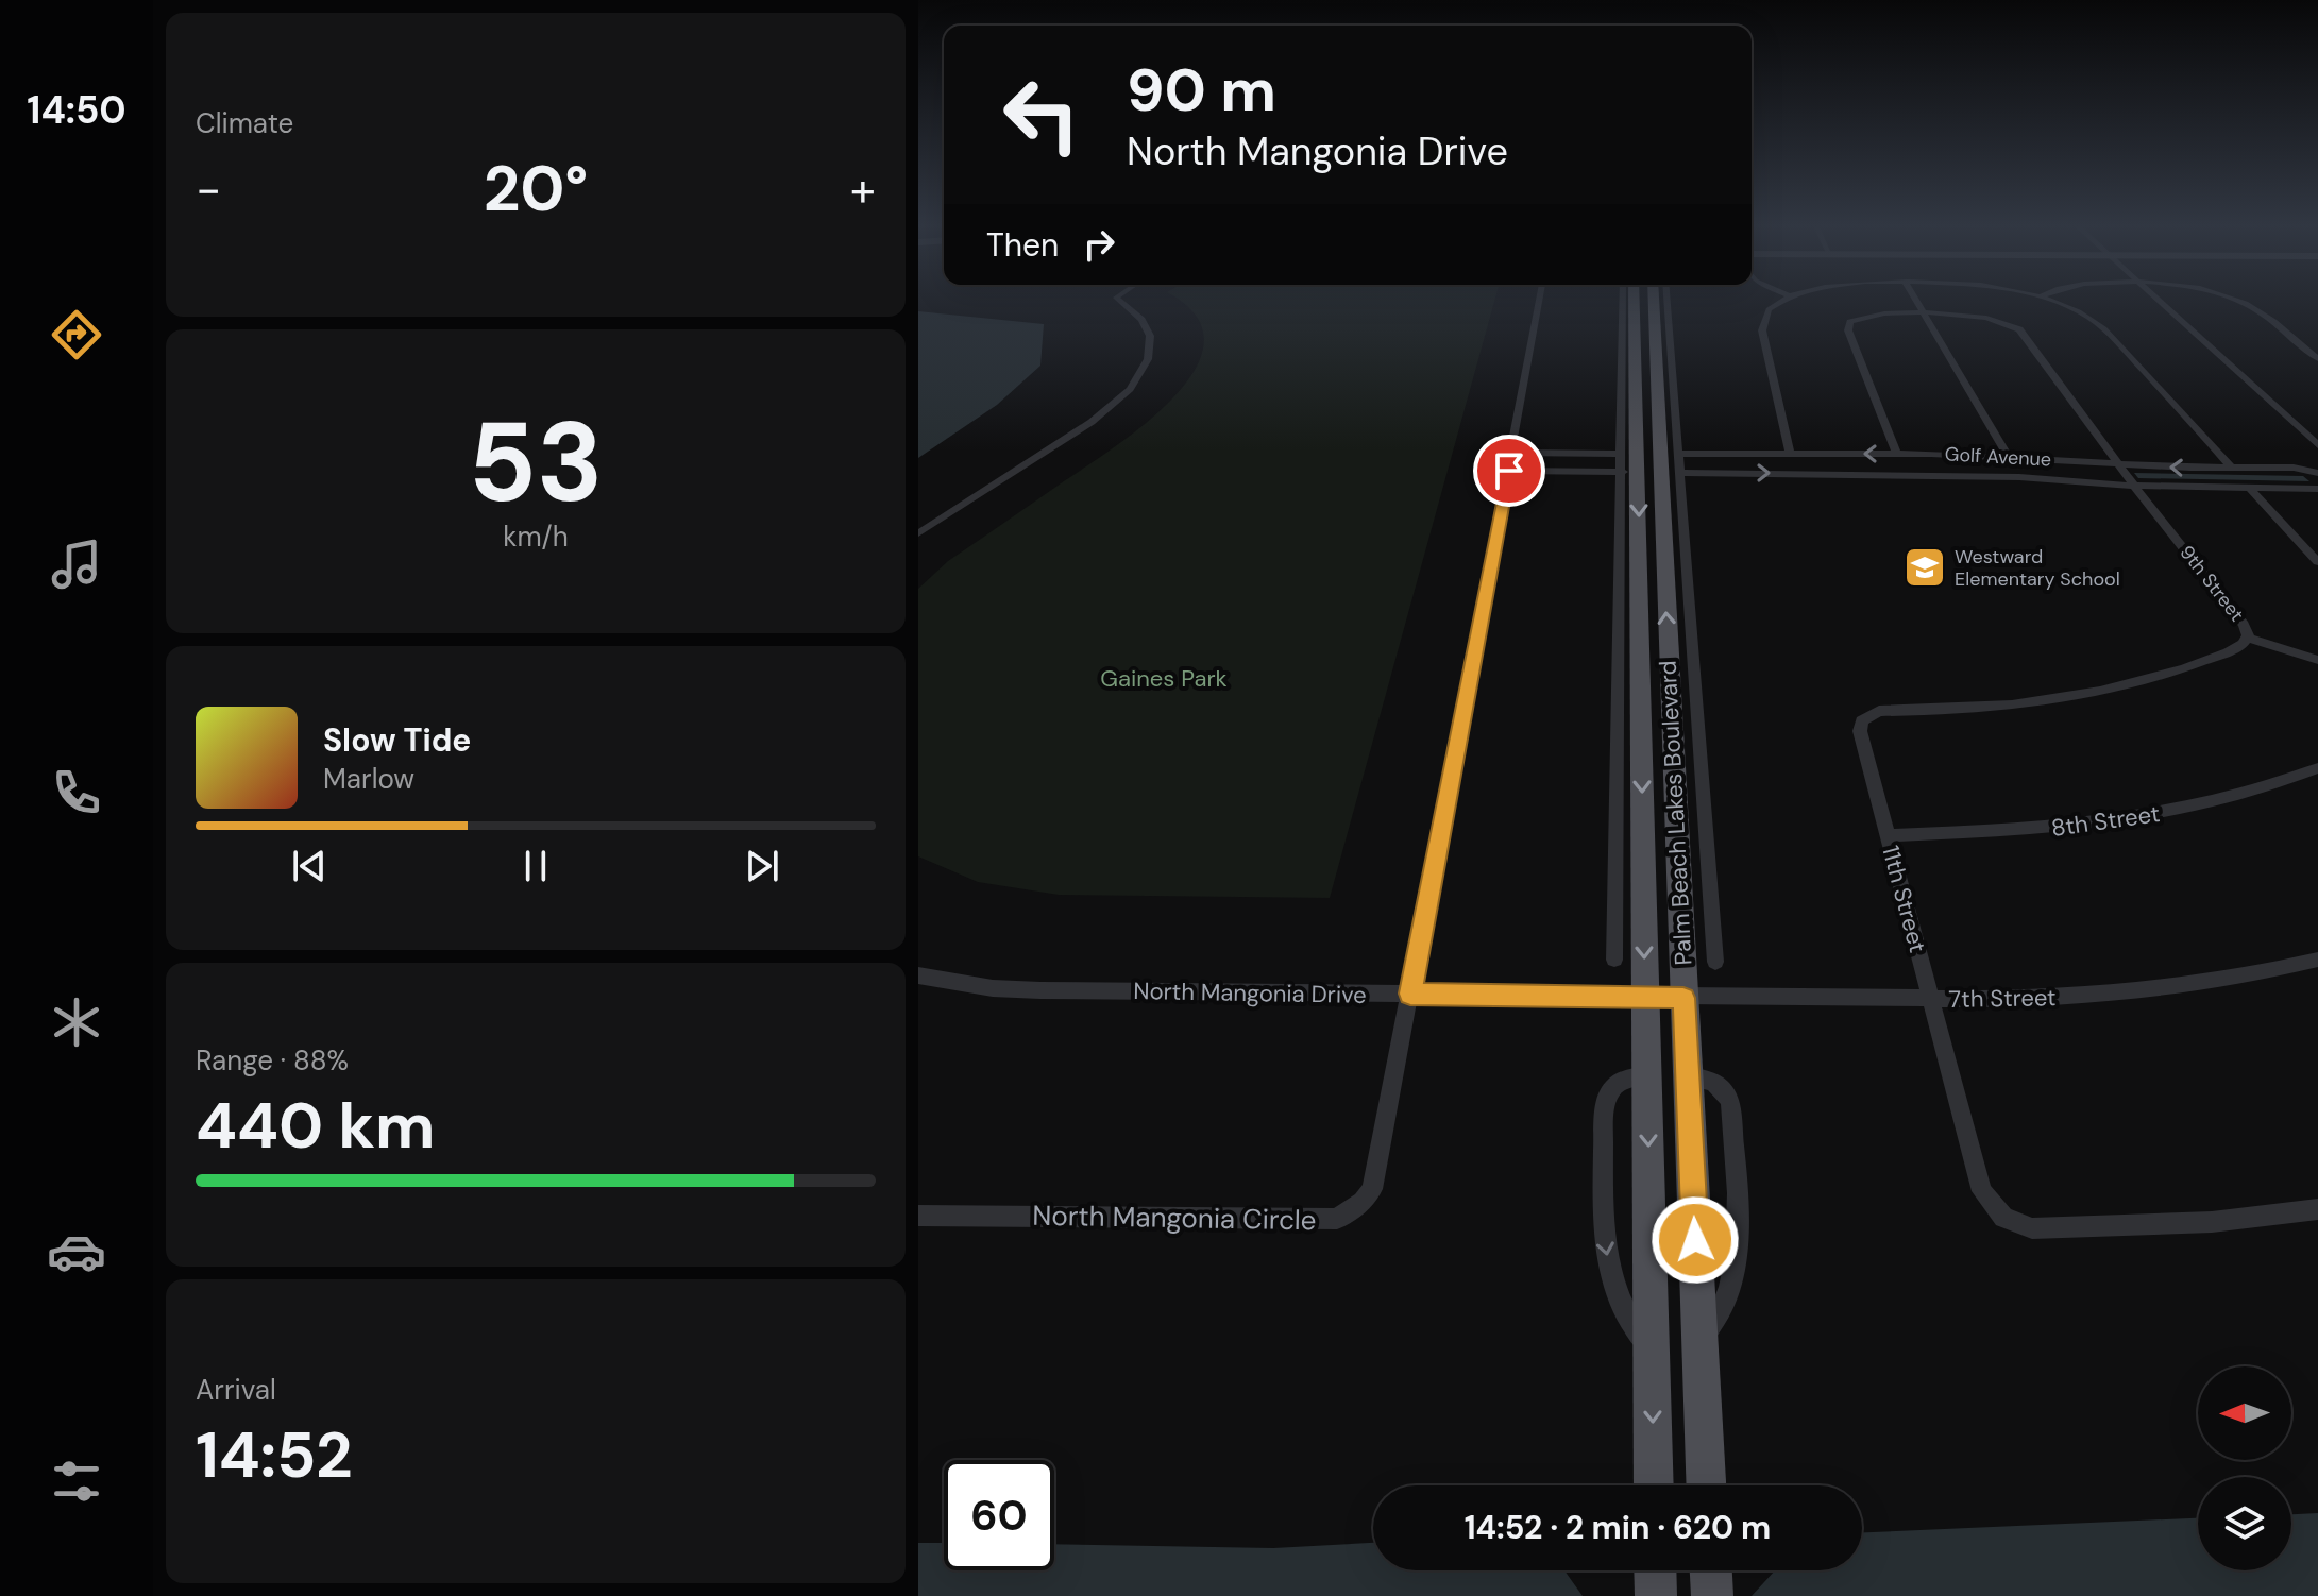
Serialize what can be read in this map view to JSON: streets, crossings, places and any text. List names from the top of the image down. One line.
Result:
{"streets":{"main road":["Palm Beach Lakes Boulevard"],"street":["Golf Avenue","9th Street","8th Street","11th Street","North Mangonia Drive","7th Street","North Mangonia Circle"]},"crossings":[["Golf Avenue","9th Street"],["9th Street","11th Street"],["Palm Beach Lakes Boulevard","North Mangonia Drive"],["Palm Beach Lakes Boulevard","7th Street"],["8th Street","11th Street"],["11th Street","7th Street"],["North Mangonia Drive","7th Street"],["North Mangonia Drive","North Mangonia Circle"]],"parks":["Gaines Park"],"places":{"school or university":["Westward Elementary School"]},"north":"left","page":{"tabs":"14:50","tile":["Climate",["53","km/h"],["Range · 88%","440 km"],["Arrival","14:52"]],"turn":["90 m","North Mangonia Drive"],"heat":["−","20°","+"],"then":"Then","song":["Slow Tide","Marlow"],"limit":"60","trip":"14:52 · 2 min · 620 m"}}
